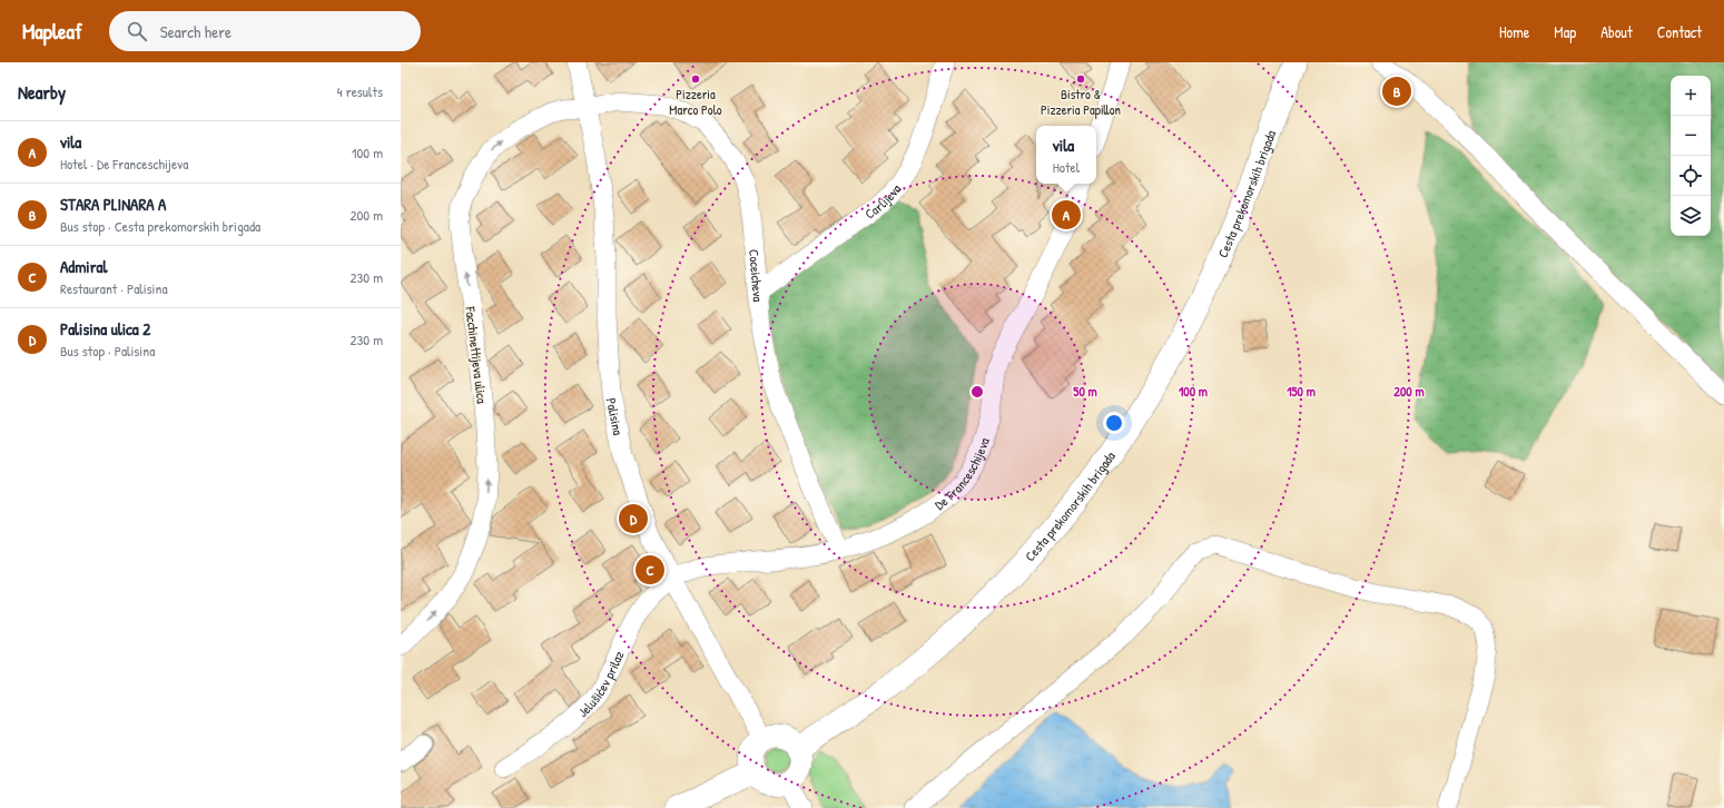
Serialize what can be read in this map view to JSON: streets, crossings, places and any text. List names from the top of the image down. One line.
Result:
{"streets":{"main road":["Cesta prekomorskih brigada"],"street":["Carlijeva","Coceicheva","Facchinettijeva ulica","Palisina","De Franceschijeva","Jelušićev prilaz"]},"crossings":[["Cesta prekomorskih brigada","Palisina"],["Carlijeva","Coceicheva"],["Coceicheva","Facchinettijeva ulica"],["Coceicheva","Palisina"],["Coceicheva","De Franceschijeva"],["Facchinettijeva ulica","Palisina"],["Palisina","De Franceschijeva"],["Palisina","Jelušićev prilaz"],["De Franceschijeva","Jelušićev prilaz"]],"one_way":["Facchinettijeva ulica"],"places":["Pizzeria Marco Polo","Bistro & Pizzeria Papillon"],"page":{"header":"Mapleaf","search":"Search here","nav":["Home","Map","About","Contact"],"heading":["Nearby","4 results"],"pins":["B","A","D","C"],"map_buttons":["+","−"],"list":[{"mark":"A","name":"vila","note":"Hotel · De Franceschijeva","value":"100 m"},{"mark":"B","name":"STARA PLINARA A","note":"Bus stop · Cesta prekomorskih brigada","value":"200 m"},{"mark":"C","name":"Admiral","note":"Restaurant · Palisina","value":"230 m"},{"mark":"D","name":"Palisina ulica 2","note":"Bus stop · Palisina","value":"230 m"}],"popup":["vila","Hotel"]},"rings":["50 m","100 m","150 m","200 m"]}
